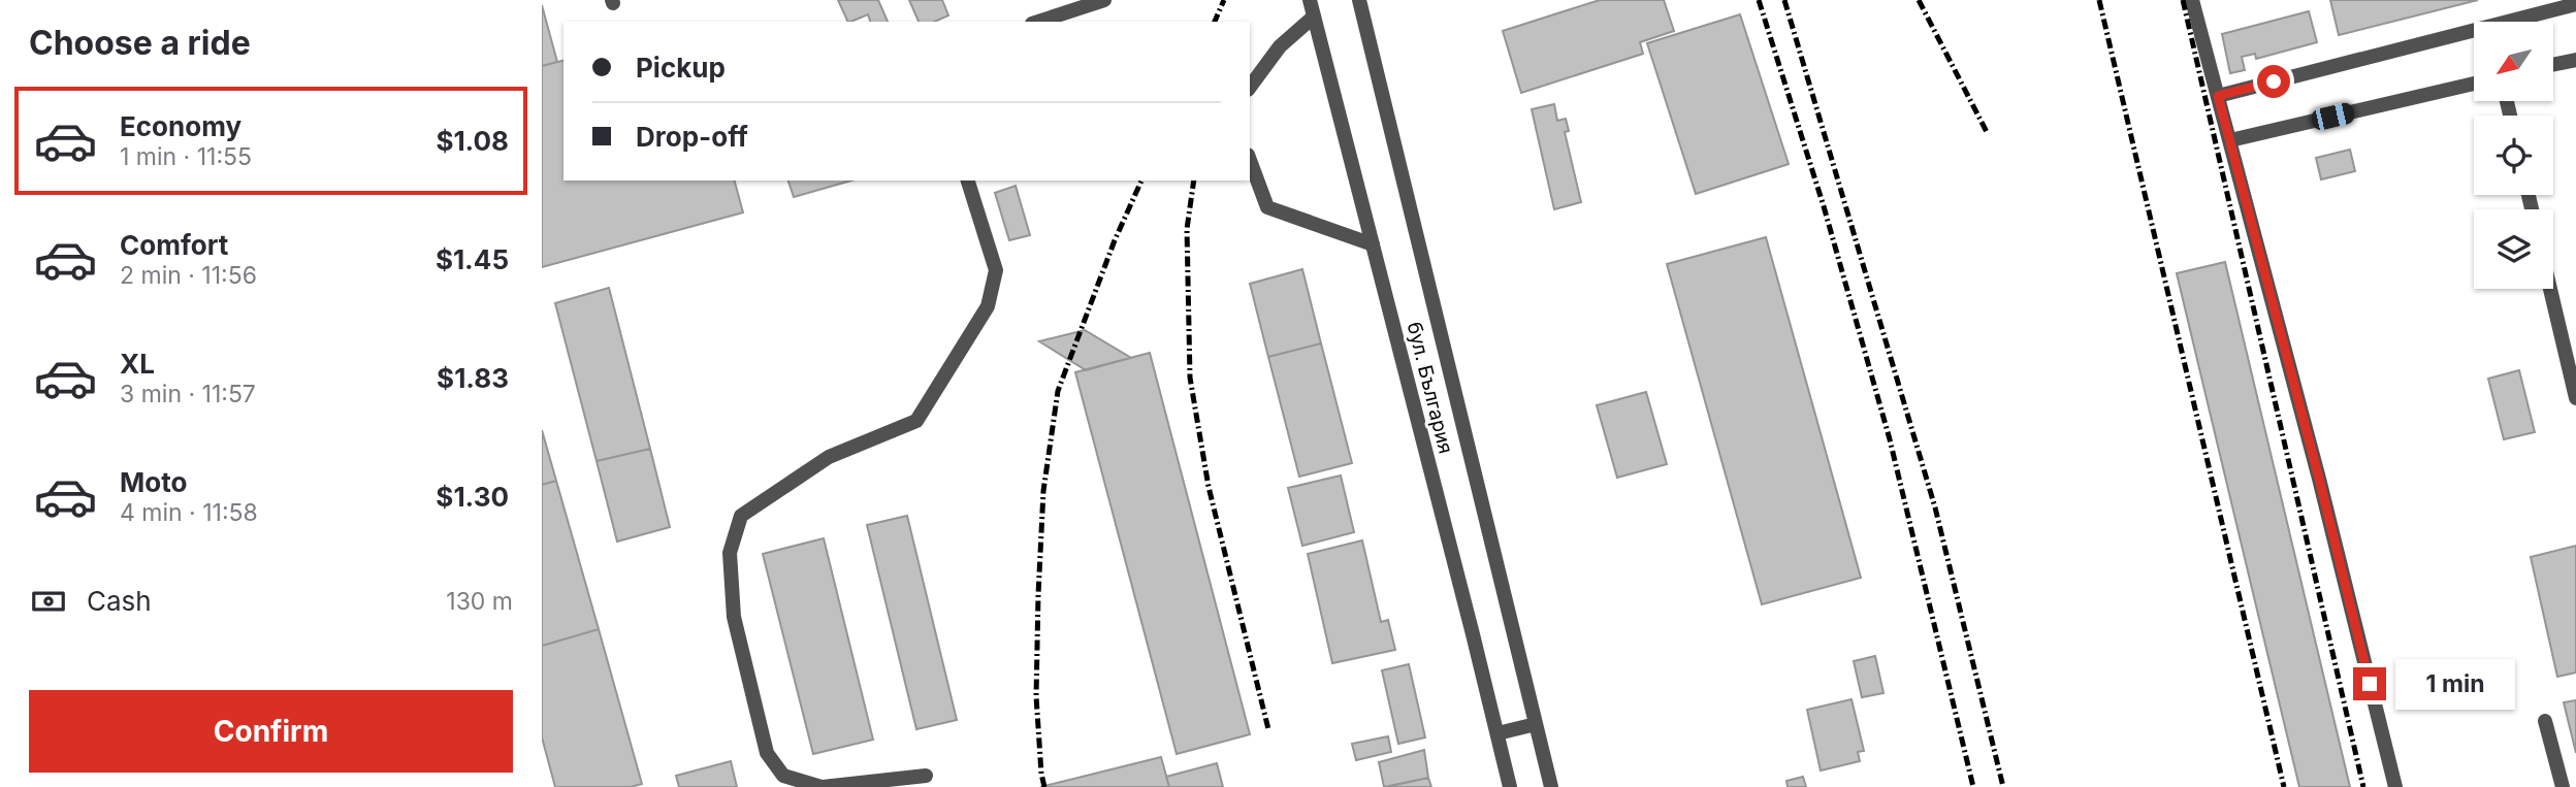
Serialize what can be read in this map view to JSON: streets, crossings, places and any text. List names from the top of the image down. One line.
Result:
{"streets":{"street":["бул. България"]},"north":"bottom left","page":{"heading":"Choose a ride","banner":["Pickup","Drop-off"],"list":[{"name":"Economy","note":"1 min · 11:55","value":"$1.08"},{"name":"Comfort","note":"2 min · 11:56","value":"$1.45"},{"name":"XL","note":"3 min · 11:57","value":"$1.83"},{"name":"Moto","note":"4 min · 11:58","value":"$1.30"}],"pay":["Cash","130 m"],"bubble":"1 min","buttons":"Confirm"}}
